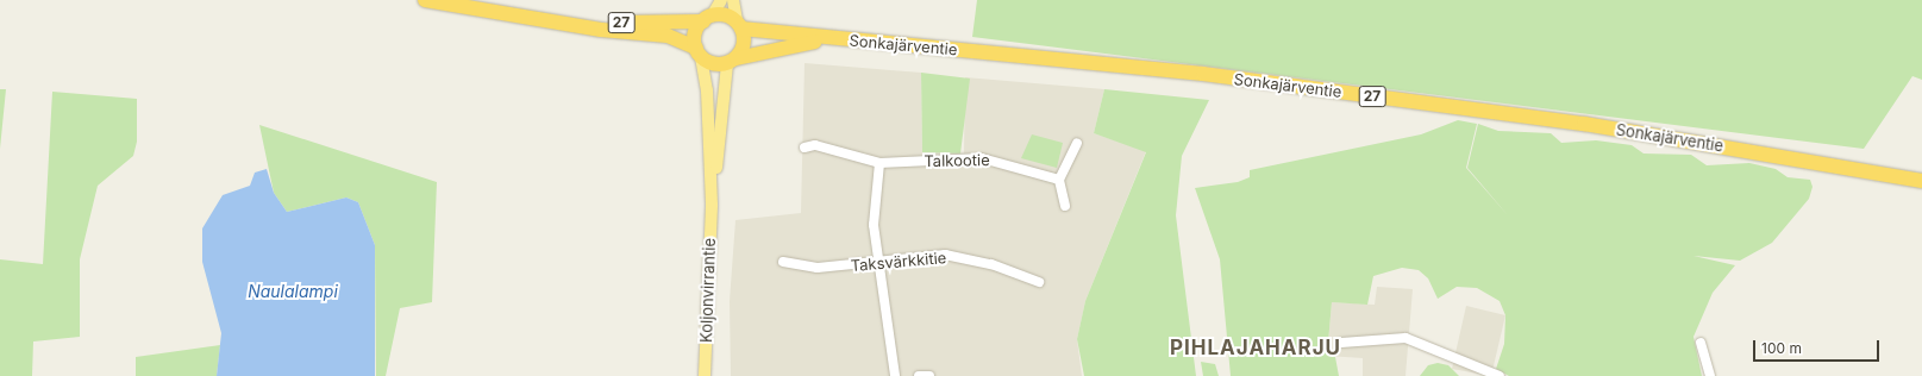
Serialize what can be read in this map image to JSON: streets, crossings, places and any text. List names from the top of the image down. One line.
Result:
{"streets":{"highway":["27","Sonkajärventie"],"main road":["Koljonvirrantie"],"street":["Talkootie","Taksvärkkitie"]},"crossings":[["27","Sonkajärventie"],["27","Koljonvirrantie"],["Sonkajärventie","Koljonvirrantie"]],"districts":["PIHLAJAHARJU"],"water":["Naulalampi"],"scale_bar":"100 m"}
